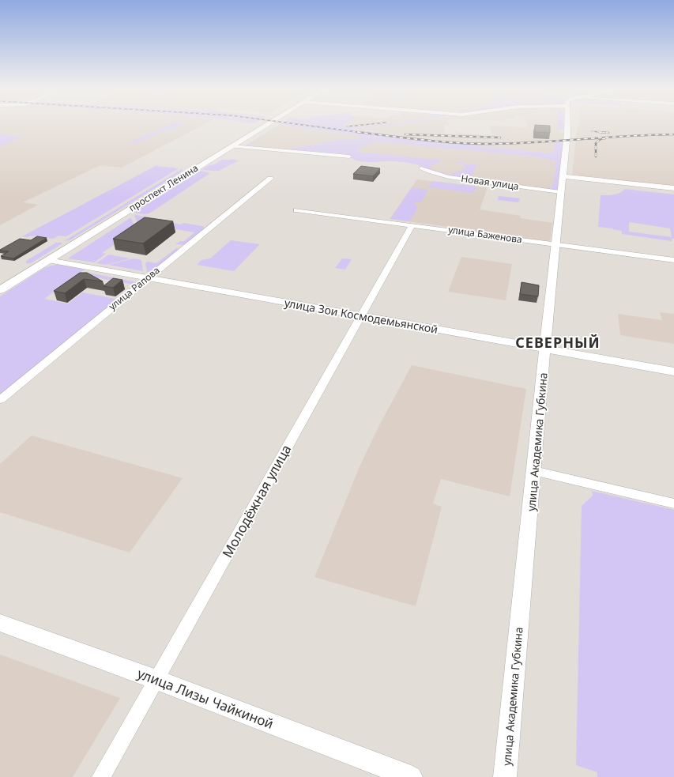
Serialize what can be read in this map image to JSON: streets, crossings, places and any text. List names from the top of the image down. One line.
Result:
{"streets":{"main road":["проспект Ленина"],"street":["Новая улица","улица Баженова","улица Рапова","улица Зои Космодемьянской","улица Академика Губкина","Молодёжная улица","улица Лизы Чайкиной"]},"crossings":[["Новая улица","улица Академика Губкина"],["проспект Ленина","улица Зои Космодемьянской"],["улица Баженова","улица Академика Губкина"],["улица Баженова","Молодёжная улица"],["улица Рапова","улица Зои Космодемьянской"],["улица Зои Космодемьянской","улица Академика Губкина"],["улица Зои Космодемьянской","Молодёжная улица"],["Молодёжная улица","улица Лизы Чайкиной"]],"districts":["СЕВЕРНЫЙ"]}
